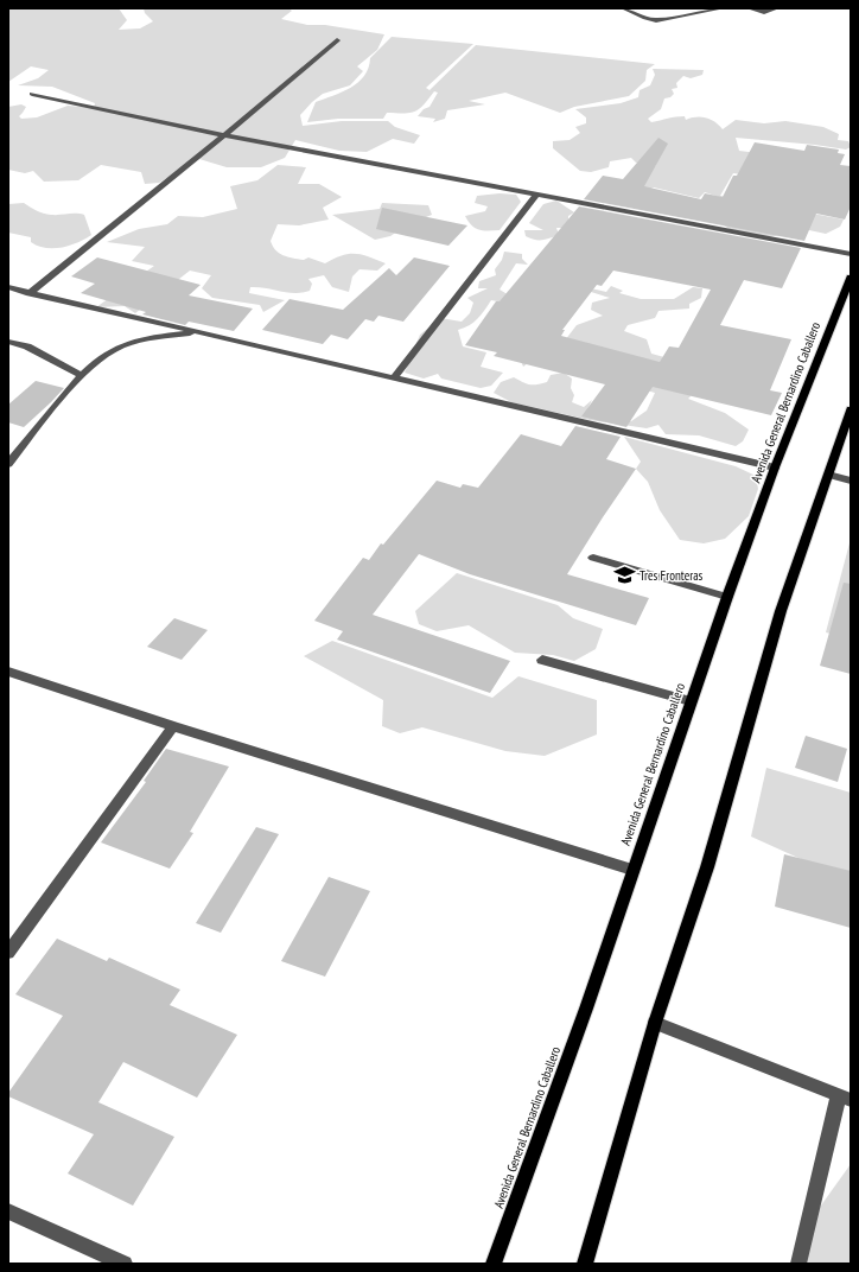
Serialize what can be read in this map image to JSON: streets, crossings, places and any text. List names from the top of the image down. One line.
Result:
{"streets":{"main road":["Avenida General Bernardino Caballero"]},"places":{"school or university":["Tres Fronteras"]}}
